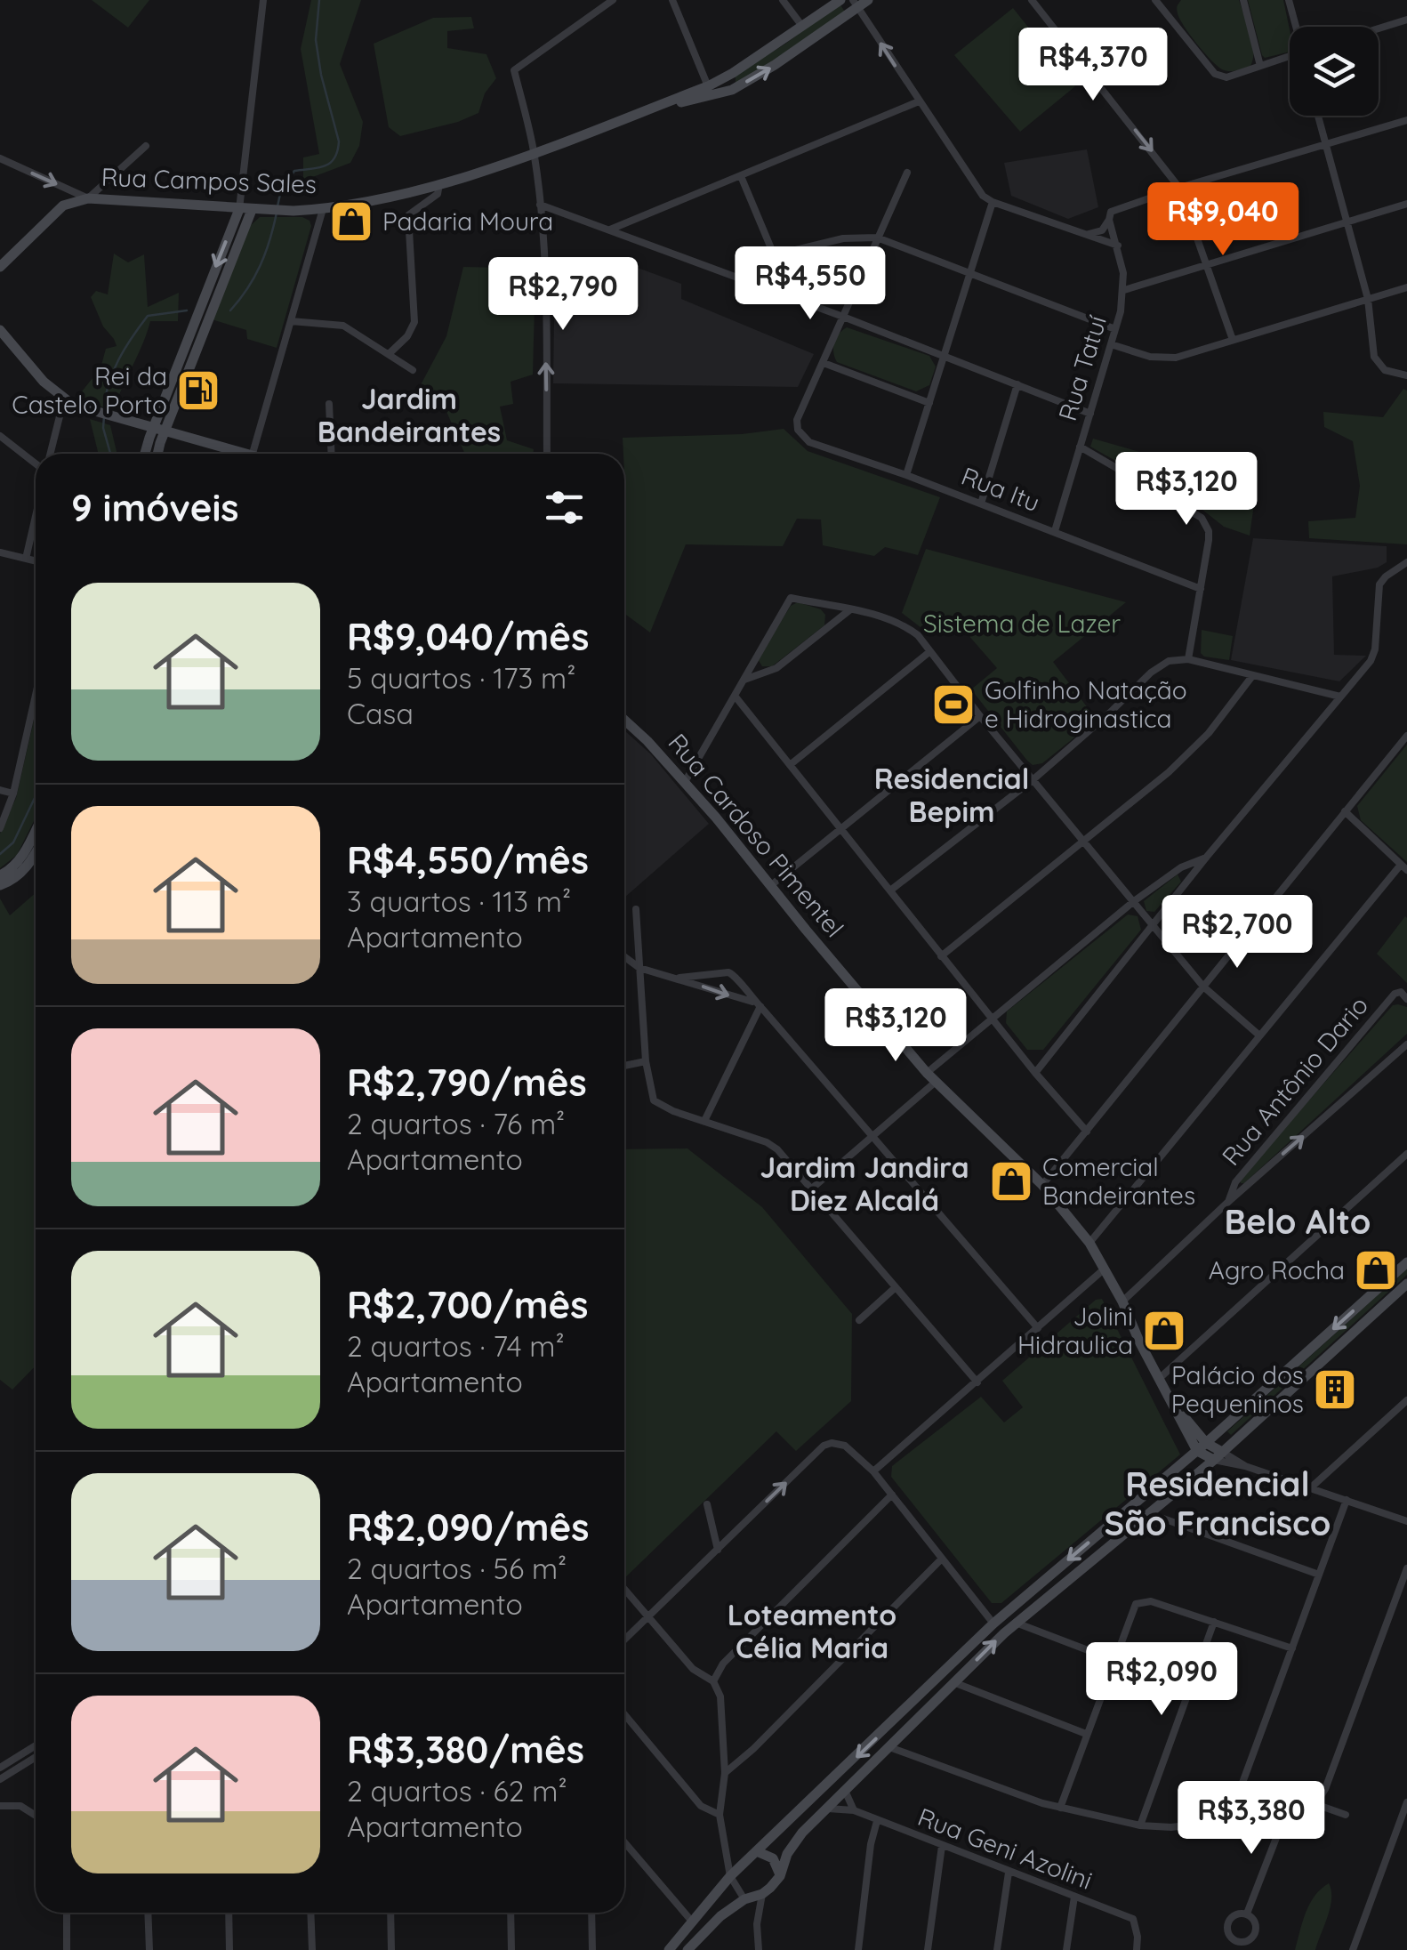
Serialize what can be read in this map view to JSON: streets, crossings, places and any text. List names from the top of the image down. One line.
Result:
{"streets":{"main road":["Rua Campos Sales","Rua Cardoso Pimentel"],"street":["Rua Tatuí","Rua Itu","Rua Antônio Dario","Rua Geni Azolini"]},"crossings":[["Rua Tatuí","Rua Itu"]],"districts":["Jardim Bandeirantes","Residencial Bepim","Jardim Jandira Diez Alcalá","Belo Alto","Residencial São Francisco","Loteamento Célia Maria"],"parks":["Sistema de Lazer"],"places":{"shop":["Padaria Moura","Comercial Bandeirantes","Agro Rocha","Jolini Hidraulica"],"fuel station":["Rei da Castelo Porto"],"sports":["Golfinho Natação e Hidroginastica"],"building":["Palácio dos Pequeninos"]},"page":{"price":["R$4,370","R$9,040","R$4,550","R$2,790","R$3,120","R$2,700","R$3,120","R$2,090","R$3,380"],"heading":"9 imóveis","list":[{"name":"R$9,040/mês","note":"5 quartos · 173 m² · Casa"},{"name":"R$4,550/mês","note":"3 quartos · 113 m² · Apartamento"},{"name":"R$2,790/mês","note":"2 quartos · 76 m² · Apartamento"},{"name":"R$2,700/mês","note":"2 quartos · 74 m² · Apartamento"},{"name":"R$2,090/mês","note":"2 quartos · 56 m² · Apartamento"},{"name":"R$3,380/mês","note":"2 quartos · 62 m² · Apartamento"}]}}
